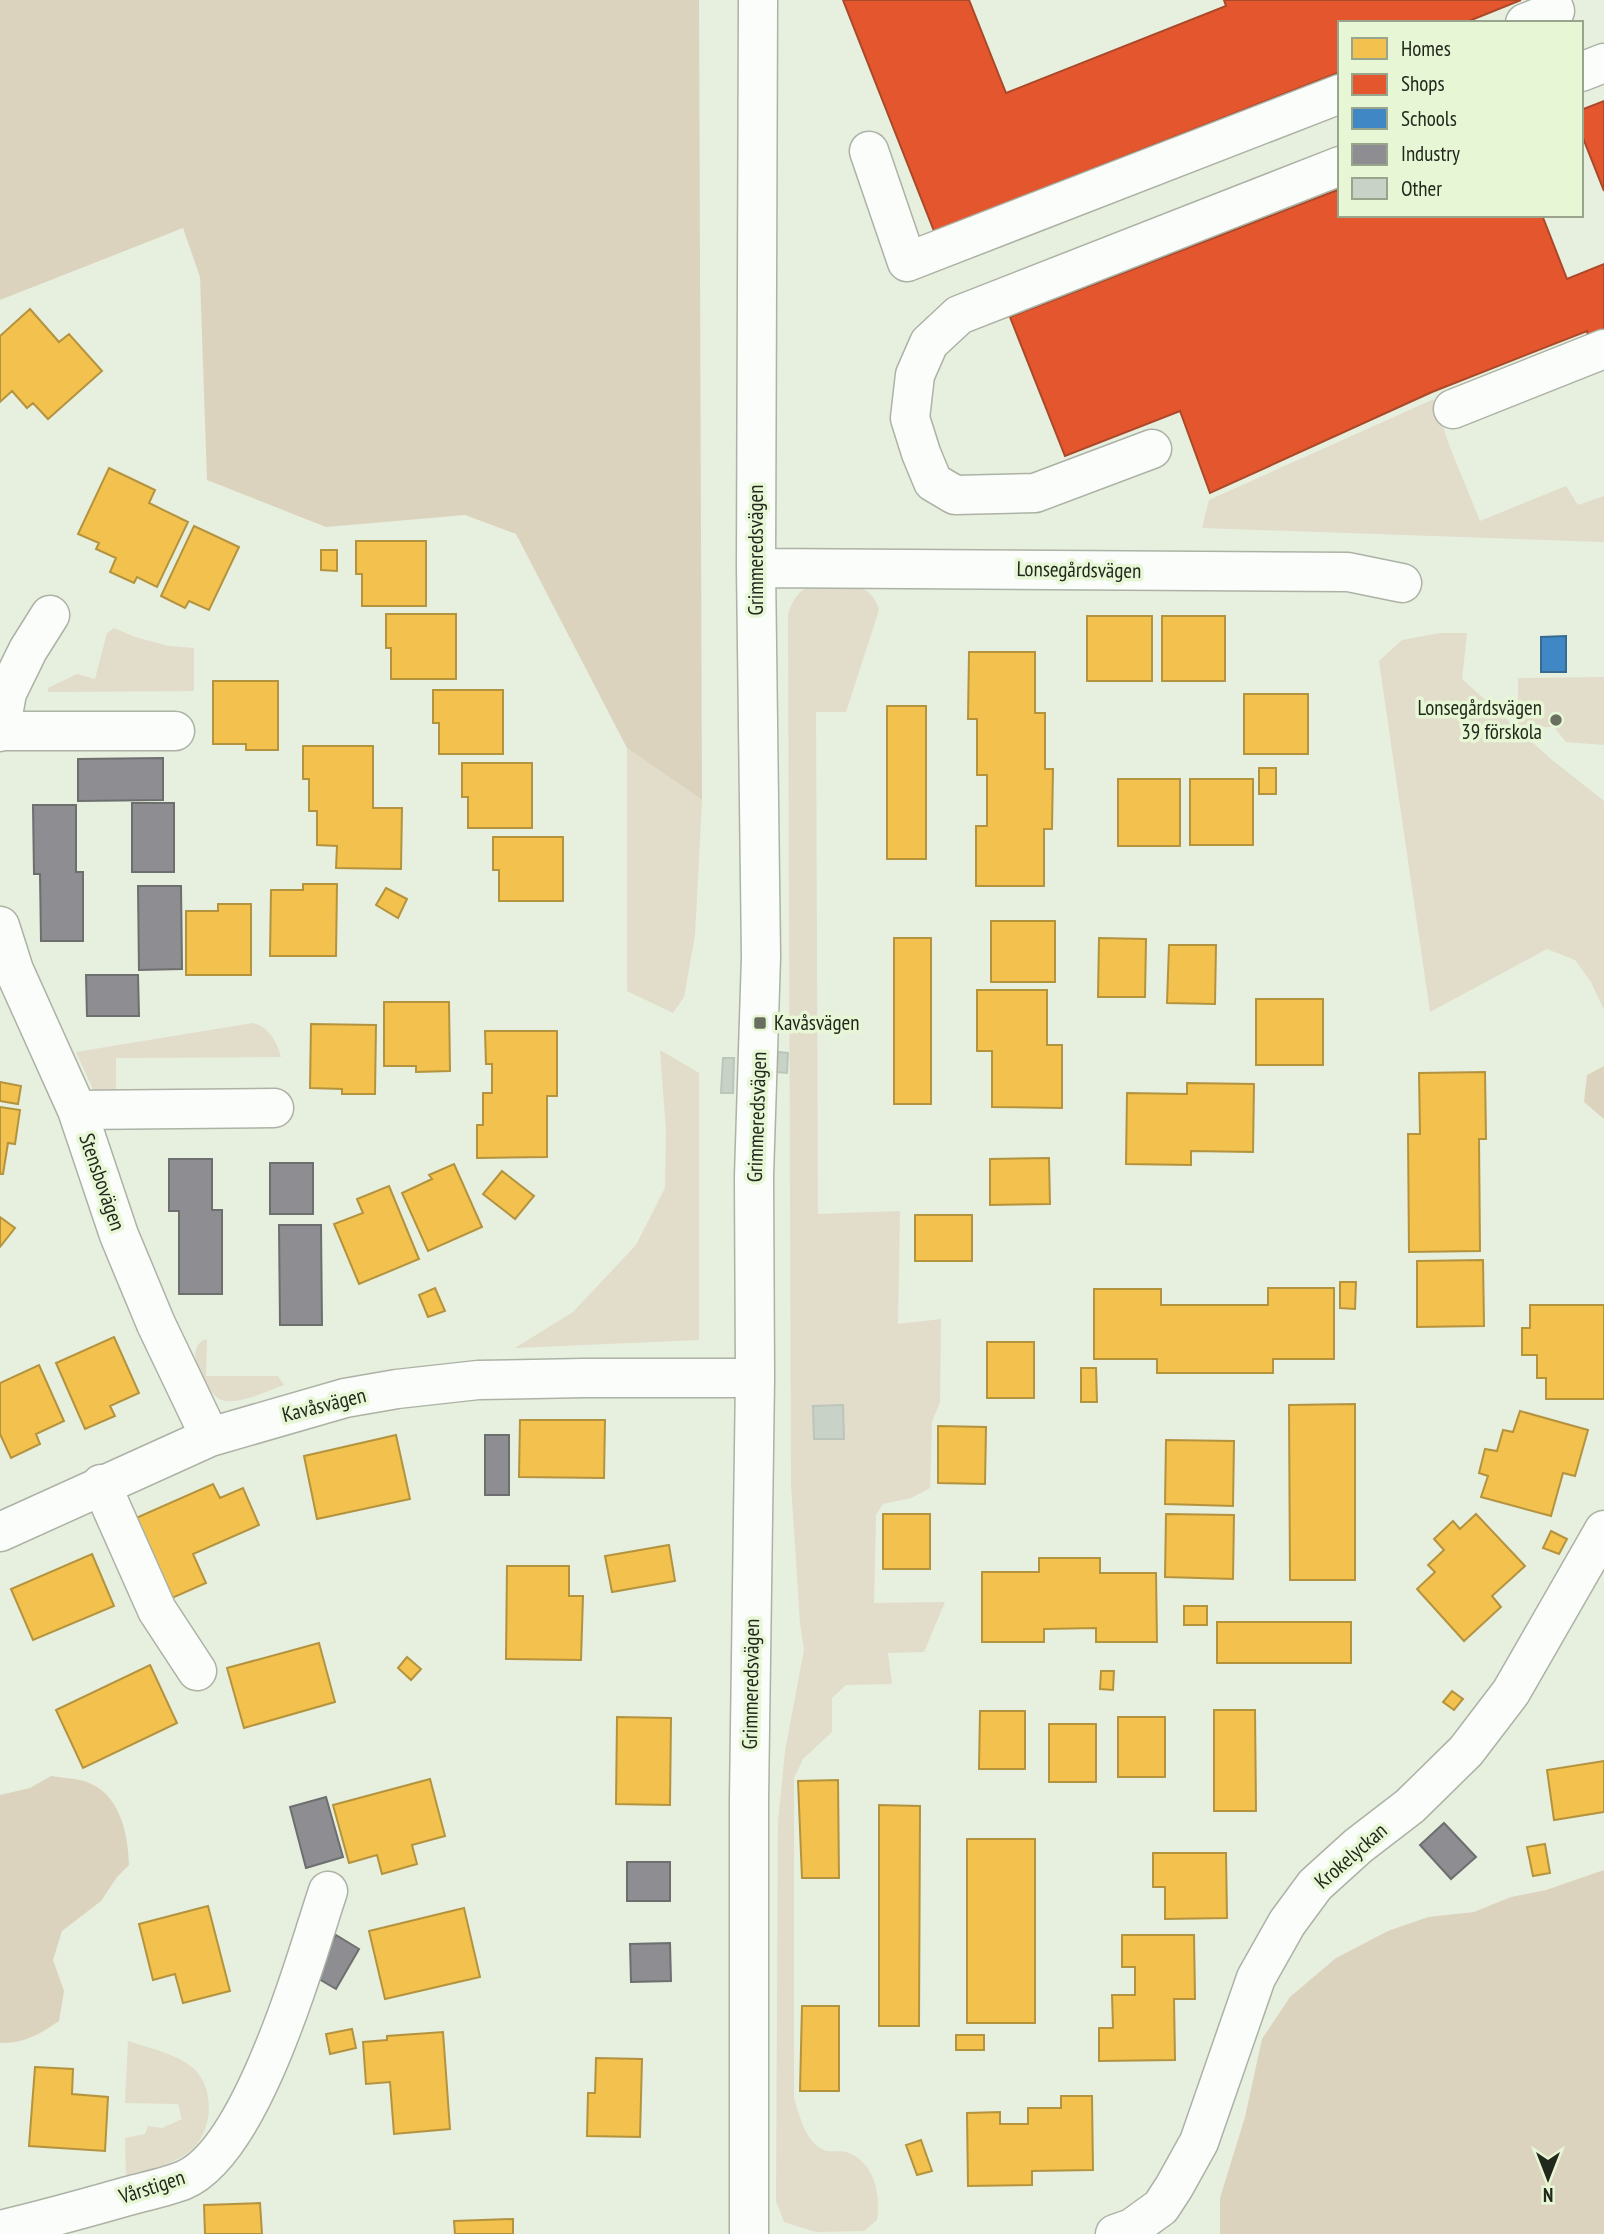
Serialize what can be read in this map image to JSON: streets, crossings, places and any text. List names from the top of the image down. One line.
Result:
{"streets":{"street":["Grimmeredsvägen","Lonsegårdsvägen","Stensbovägen","Kavåsvägen","Krokelyckan","Vårstigen"]},"crossings":[["Grimmeredsvägen","Lonsegårdsvägen"],["Grimmeredsvägen","Kavåsvägen"],["Stensbovägen","Kavåsvägen"]],"places":{"other":["Lonsegårdsvägen 39 förskola"],"transit":["Kavåsvägen"]},"legend":["Homes","Shops","Schools","Industry","Other"],"north":"bottom"}
